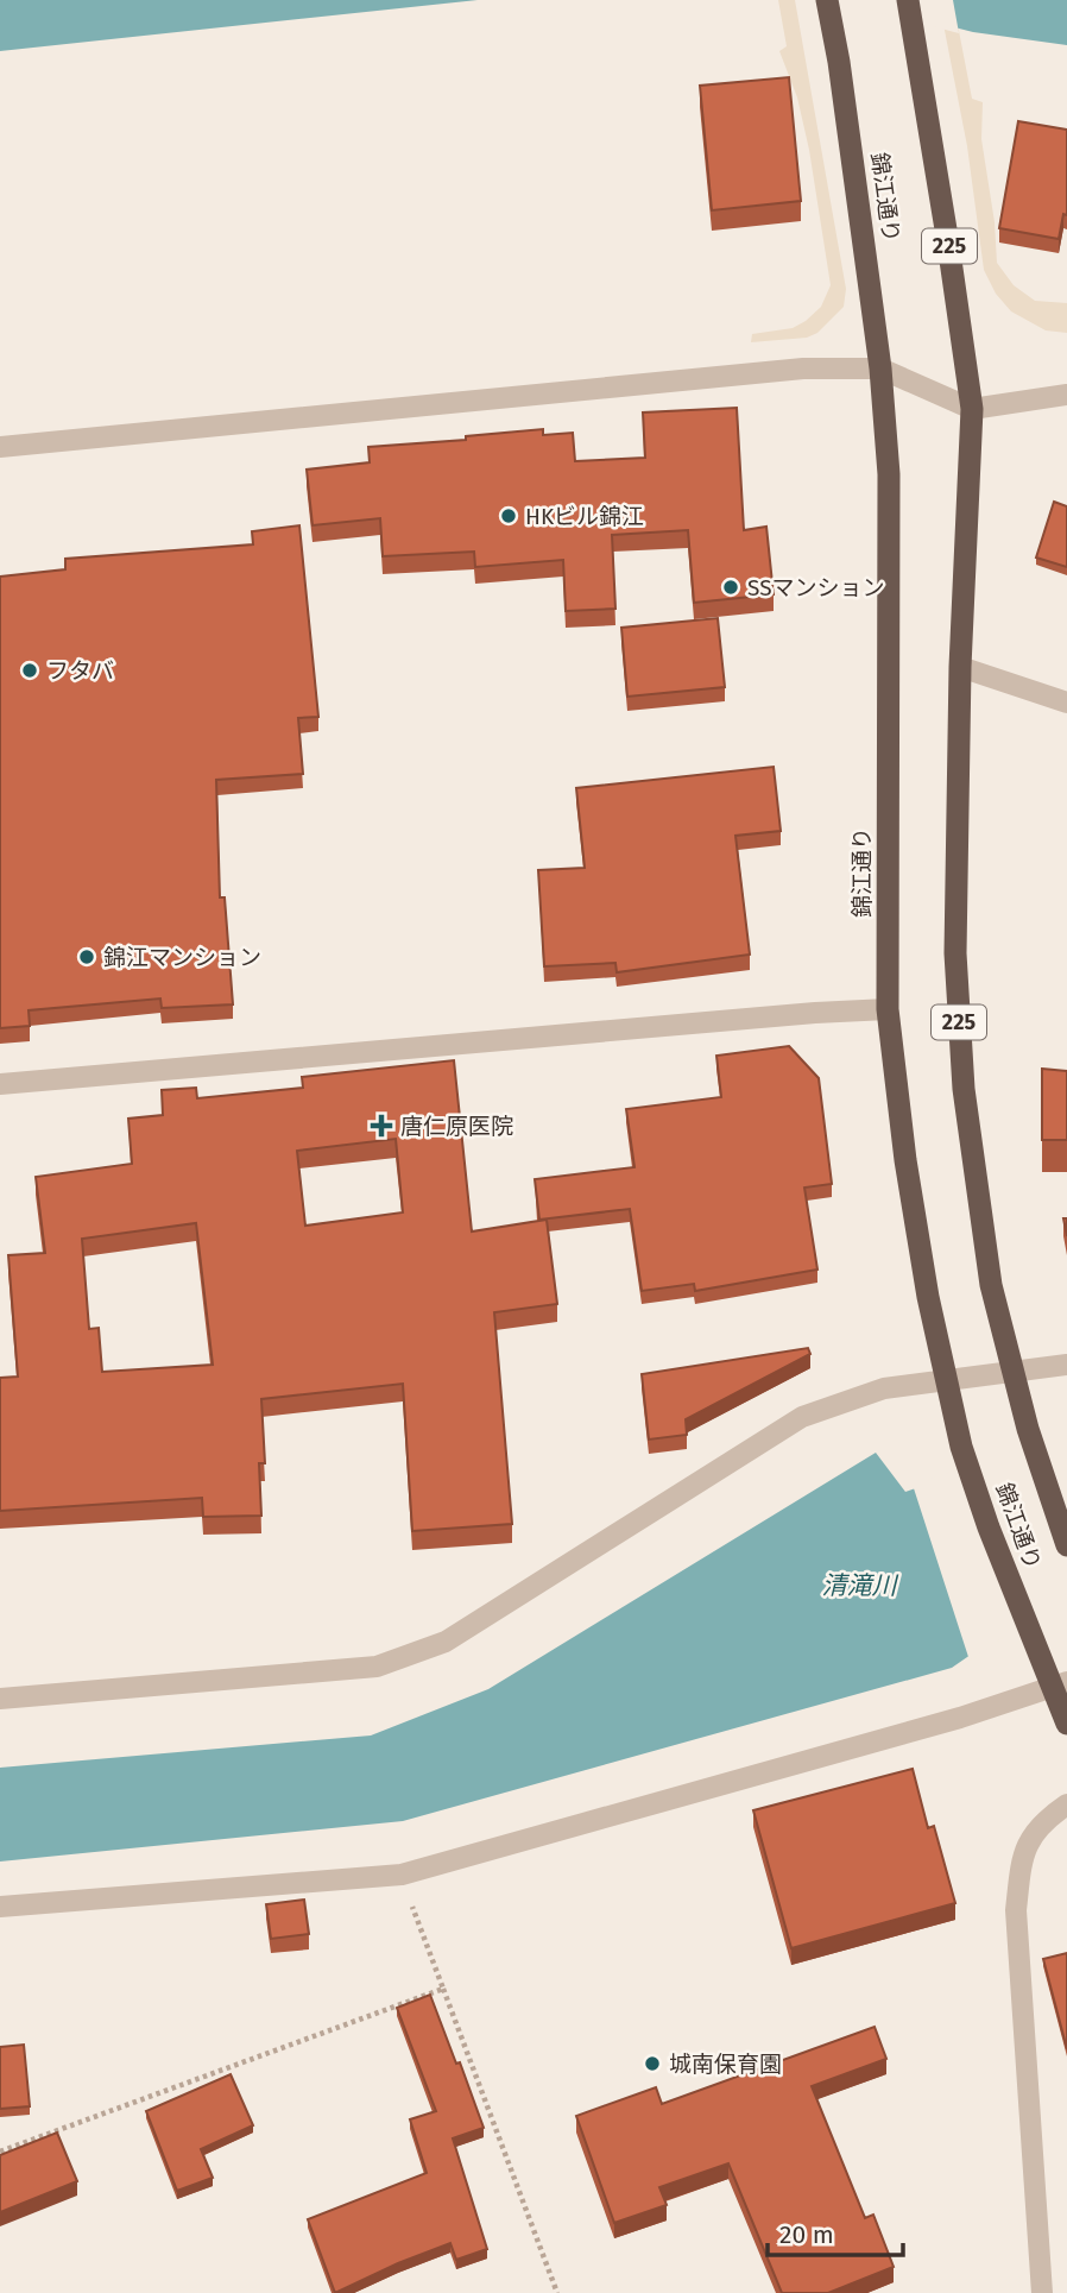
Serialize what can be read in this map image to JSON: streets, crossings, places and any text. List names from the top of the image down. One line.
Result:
{"streets":{"highway":["錦江通り","225"]},"water":["清滝川"],"places":{"other":["HKビル錦江","SSマンション","フタバ","錦江マンション","城南保育園"],"health":["唐仁原医院"]},"scale_bar":"20 m"}
